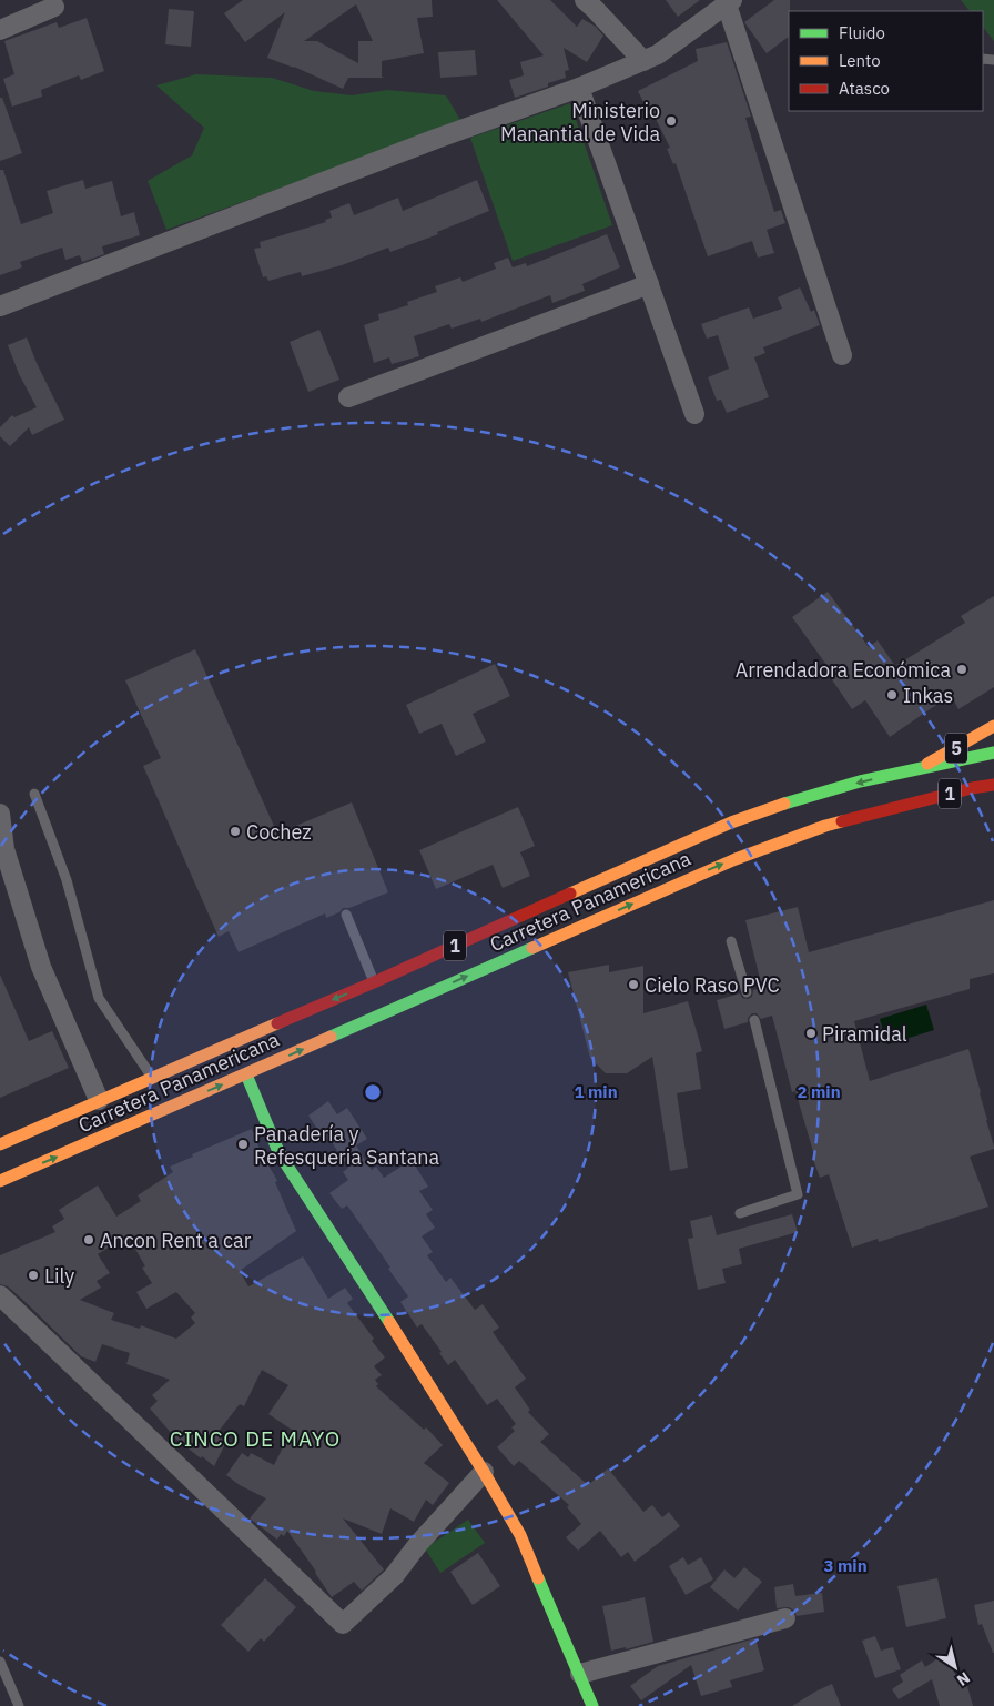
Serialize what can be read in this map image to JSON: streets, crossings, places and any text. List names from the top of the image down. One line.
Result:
{"streets":{"main road":["5","1","Carretera Panamericana"]},"crossings":[["5","Carretera Panamericana"]],"districts":["CINCO DE MAYO"],"places":["Ministerio Manantial de Vida","Arrendadora Económica","Inkas","Cochez","Cielo Raso PVC","Piramidal","Panadería y Refesqueria Santana","Ancon Rent a car","Lily"],"legend":["Fluido","Lento","Atasco"],"north":"bottom right","rings":["1 min","2 min","3 min"]}
